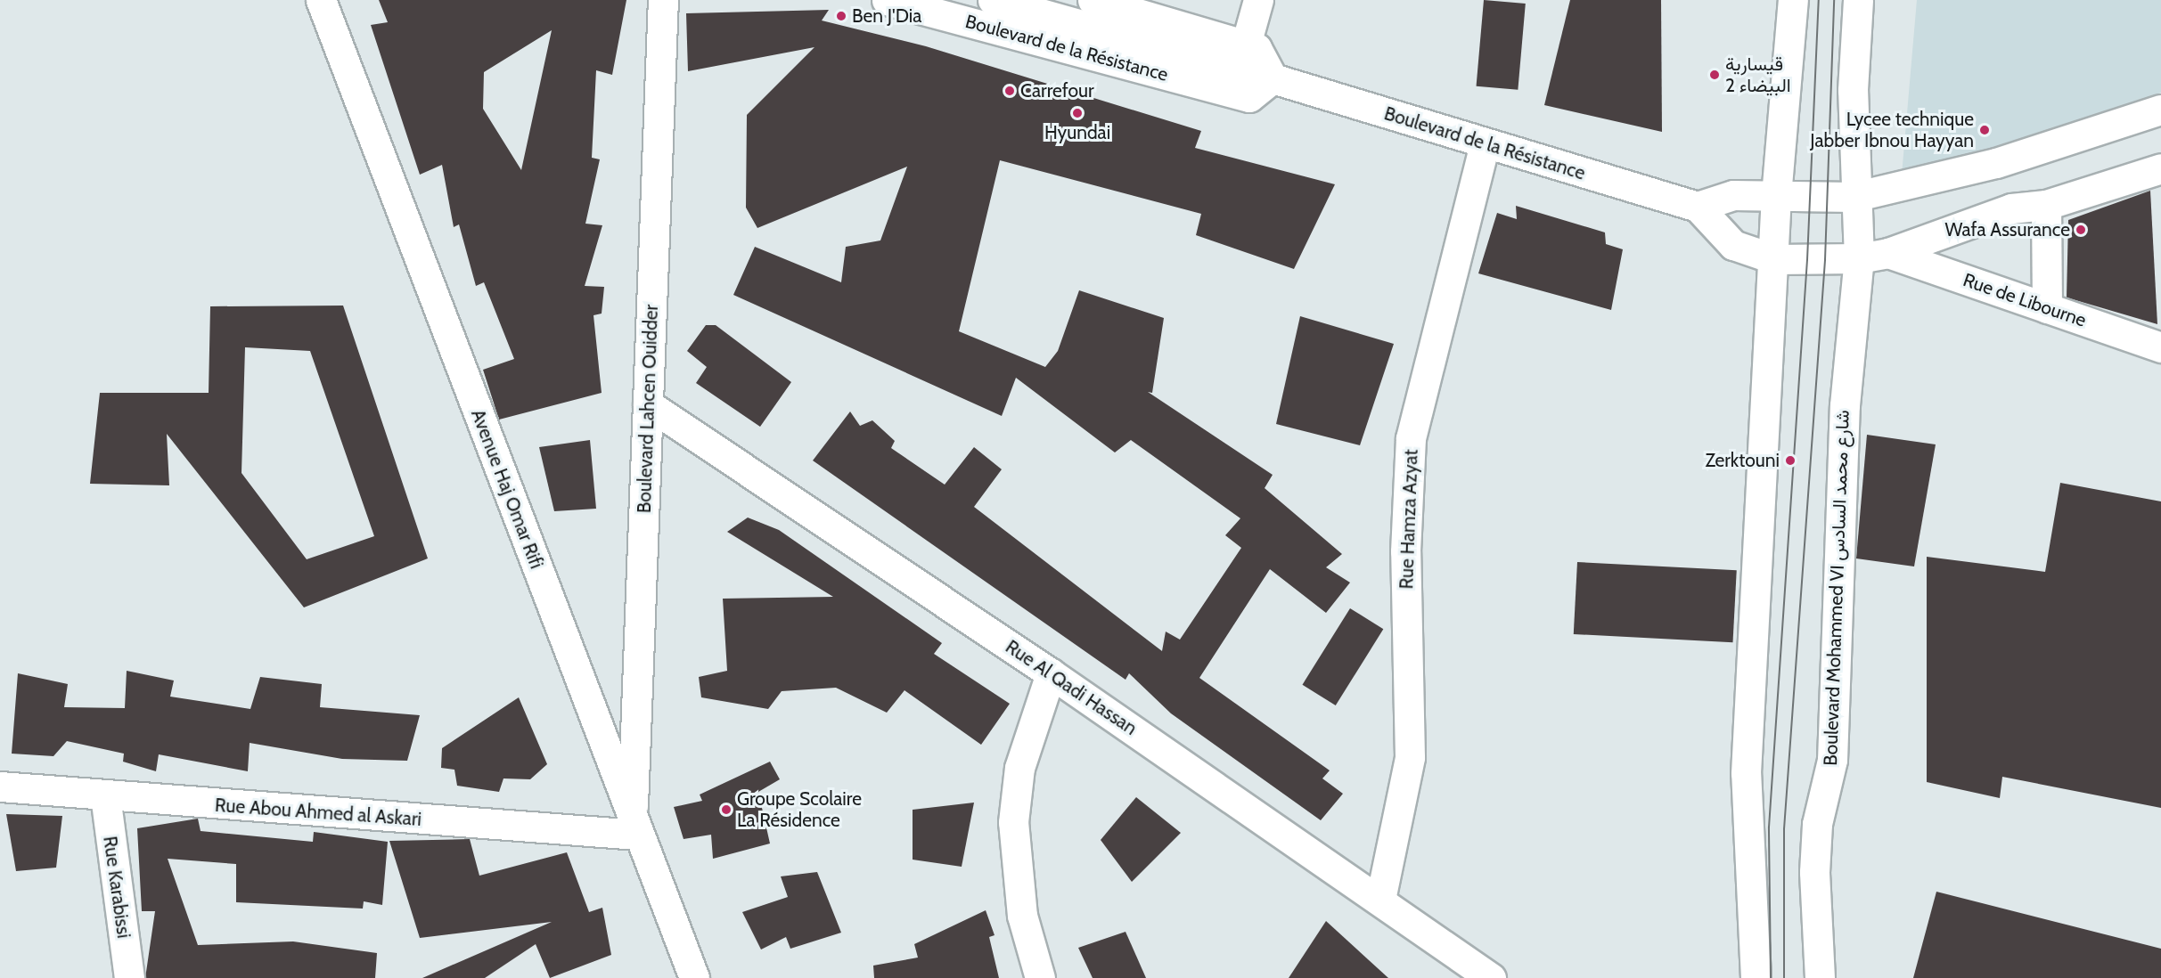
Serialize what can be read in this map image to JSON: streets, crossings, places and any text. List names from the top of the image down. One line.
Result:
{"streets":{"main road":["Boulevard de la Résistance","Rue de Libourne","Boulevard Lahcen Ouidder","Avenue Haj Omar Rifi","Rue Hamza Azyat","Boulevard Mohammed VI شارع محمد السادس","Rue Al Qadi Hassan","Rue Abou Ahmed al Askari","Rue Karabissi"]},"crossings":[["Boulevard de la Résistance","Rue Hamza Azyat"],["Boulevard Lahcen Ouidder","Avenue Haj Omar Rifi"],["Boulevard Lahcen Ouidder","Rue Al Qadi Hassan"],["Boulevard Lahcen Ouidder","Rue Abou Ahmed al Askari"],["Avenue Haj Omar Rifi","Rue Abou Ahmed al Askari"],["Rue Hamza Azyat","Rue Al Qadi Hassan"],["Rue Abou Ahmed al Askari","Rue Karabissi"]],"places":["Ben J'Dia","قيسارية البيضاء 2","Carrefour","Hyundai","Lycee technique Jabber Ibnou Hayyan","Wafa Assurance","Zerktouni","Groupe Scolaire La Résidence"]}
